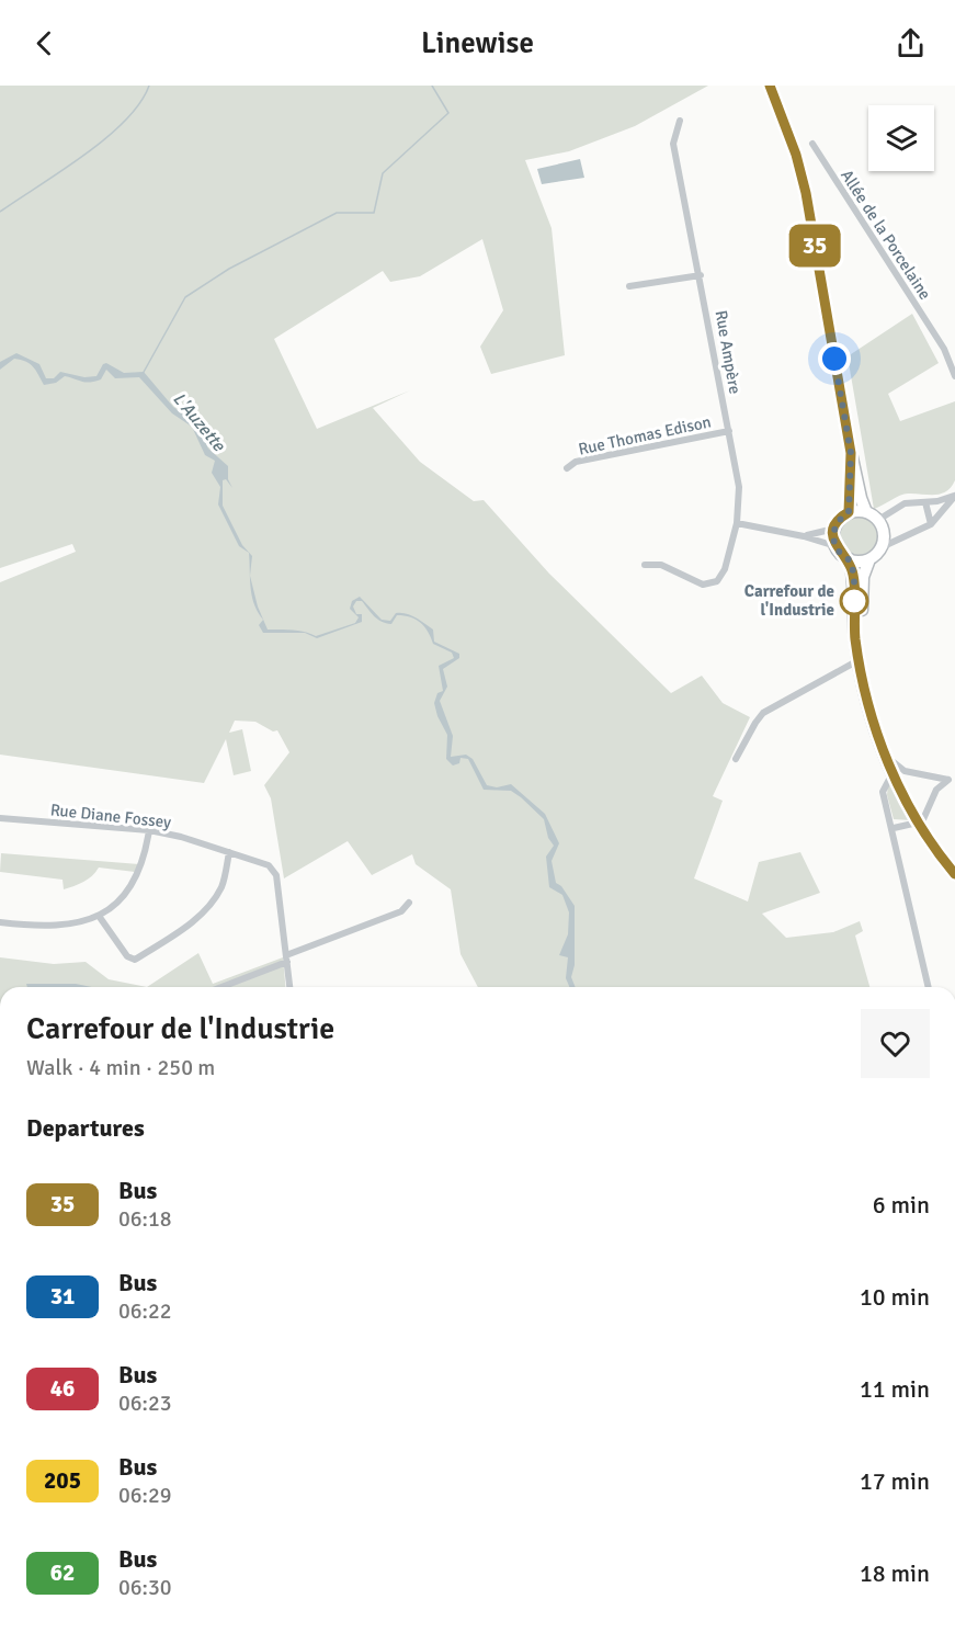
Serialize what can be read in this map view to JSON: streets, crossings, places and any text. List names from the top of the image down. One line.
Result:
{"streets":{"street":["Allée de la Porcelaine","Rue Ampère","Rue Thomas Edison","Rue Diane Fossey"]},"crossings":[["Rue Ampère","Rue Thomas Edison"]],"water":["L'Auzette"],"places":["Carrefour de l'Industrie"],"lines":["bus line 35"],"page":{"header":"Linewise","on_map":"35","heading":[["Carrefour de l'Industrie","Walk · 4 min · 250 m"],"Departures"],"list":[{"mark":"35","name":"Bus","note":"06:18","value":"6 min"},{"mark":"31","name":"Bus","note":"06:22","value":"10 min"},{"mark":"46","name":"Bus","note":"06:23","value":"11 min"},{"mark":"205","name":"Bus","note":"06:29","value":"17 min"},{"mark":"62","name":"Bus","note":"06:30","value":"18 min"}]}}
